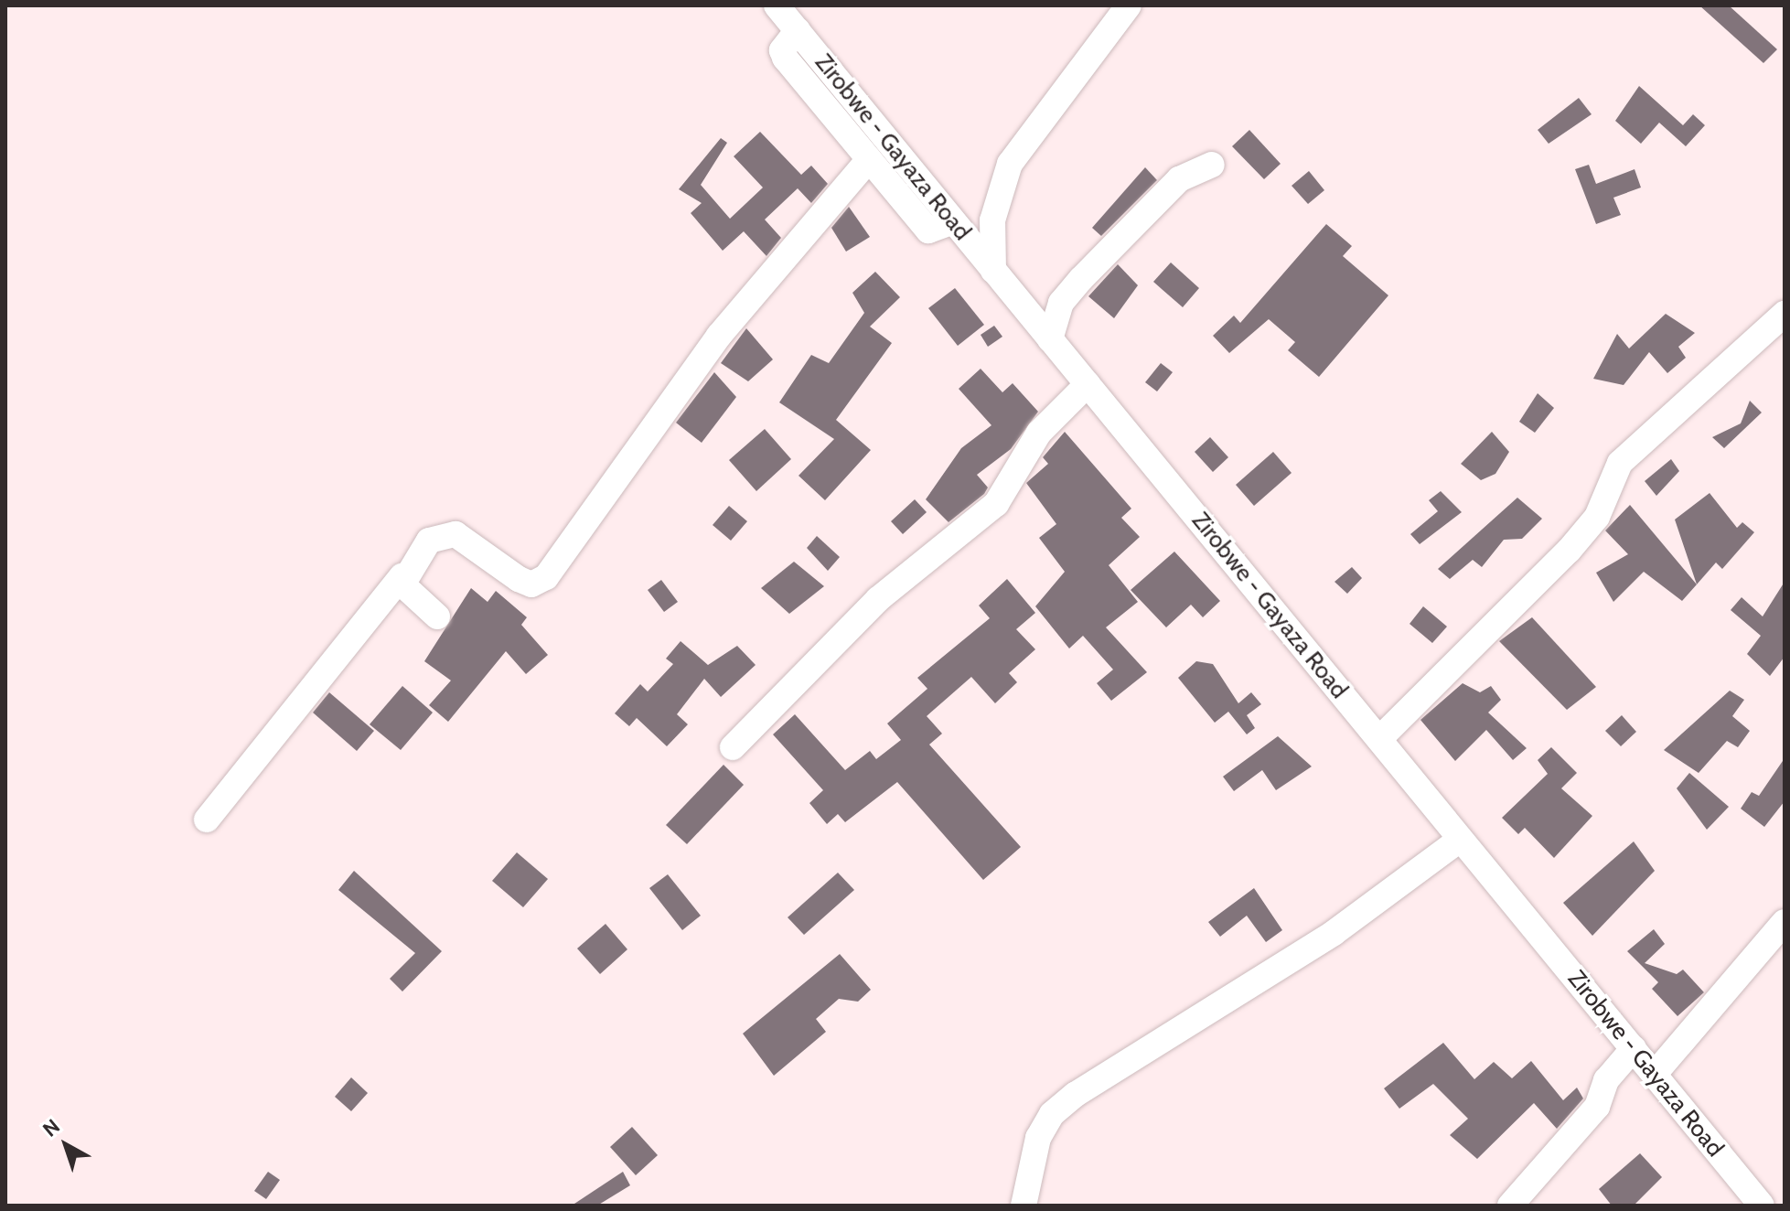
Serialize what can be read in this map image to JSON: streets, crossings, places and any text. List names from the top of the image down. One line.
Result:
{"streets":{"street":["Zirobwe - Gayaza Road"]},"north":"top left"}
